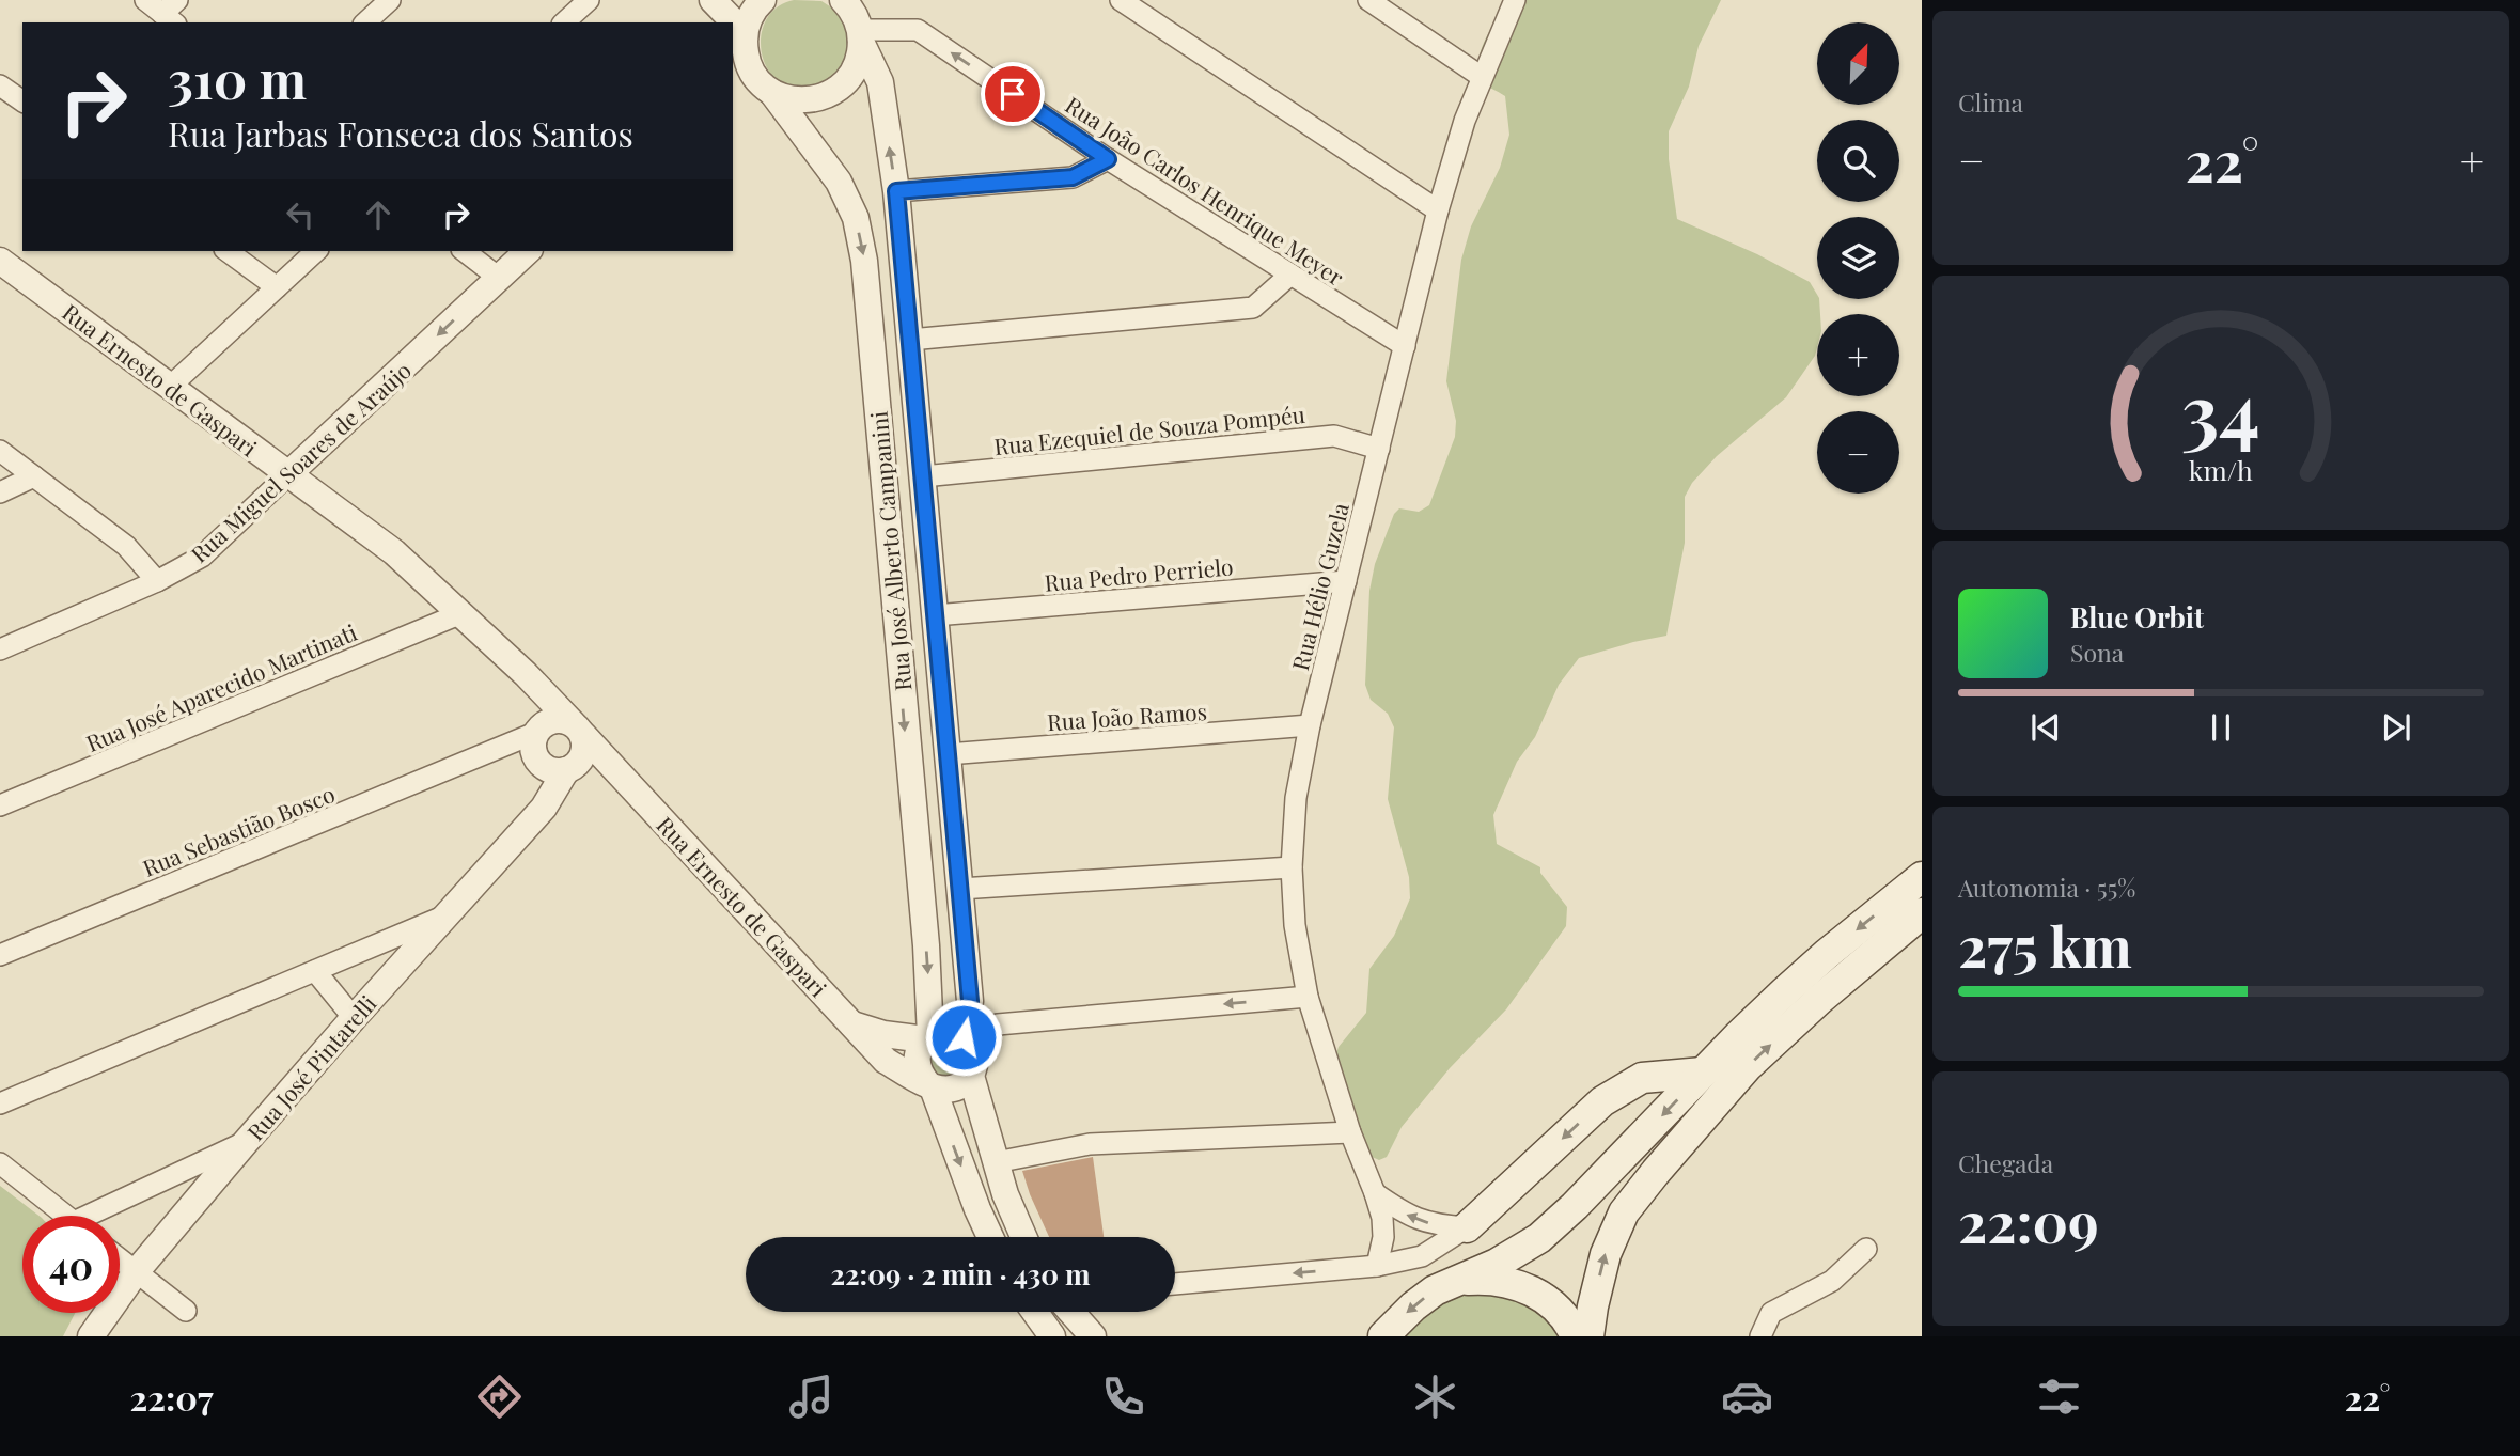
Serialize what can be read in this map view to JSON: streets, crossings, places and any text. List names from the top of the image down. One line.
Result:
{"streets":{"street":["Rua João Carlos Henrique Meyer","Rua Ernesto de Gaspari","Rua Ezequiel de Souza Pompéu","Rua Miguel Soares de Araújo","Rua José Alberto Campanini","Rua Pedro Perrielo","Rua Hélio Guzela","Rua José Aparecido Martinati","Rua João Ramos","Rua Sebastião Bosco","Rua José Pintarelli"]},"crossings":[["Rua João Carlos Henrique Meyer","Rua José Alberto Campanini"],["Rua João Carlos Henrique Meyer","Rua Hélio Guzela"],["Rua Ernesto de Gaspari","Rua Miguel Soares de Araújo"],["Rua Ernesto de Gaspari","Rua José Alberto Campanini"],["Rua Ernesto de Gaspari","Rua José Aparecido Martinati"],["Rua Ernesto de Gaspari","Rua Sebastião Bosco"],["Rua Ernesto de Gaspari","Rua José Pintarelli"],["Rua Ezequiel de Souza Pompéu","Rua José Alberto Campanini"],["Rua Ezequiel de Souza Pompéu","Rua Hélio Guzela"],["Rua José Alberto Campanini","Rua Pedro Perrielo"],["Rua José Alberto Campanini","Rua João Ramos"],["Rua Pedro Perrielo","Rua Hélio Guzela"],["Rua Hélio Guzela","Rua João Ramos"],["Rua Sebastião Bosco","Rua José Pintarelli"]],"one_way":["Rua João Carlos Henrique Meyer"],"north":"top right","page":{"tile":["Clima",["Autonomia · 55%","275 km"],["Chegada","22:09"]],"map_buttons":["+","−"],"turn":["310 m","Rua Jarbas Fonseca dos Santos"],"heat":["−","22°","+"],"song":["Blue Orbit","Sona"],"limit":"40","trip":"22:09 · 2 min · 430 m","tabs":["22:07","22°"],"gauge":["34","km/h"]}}
